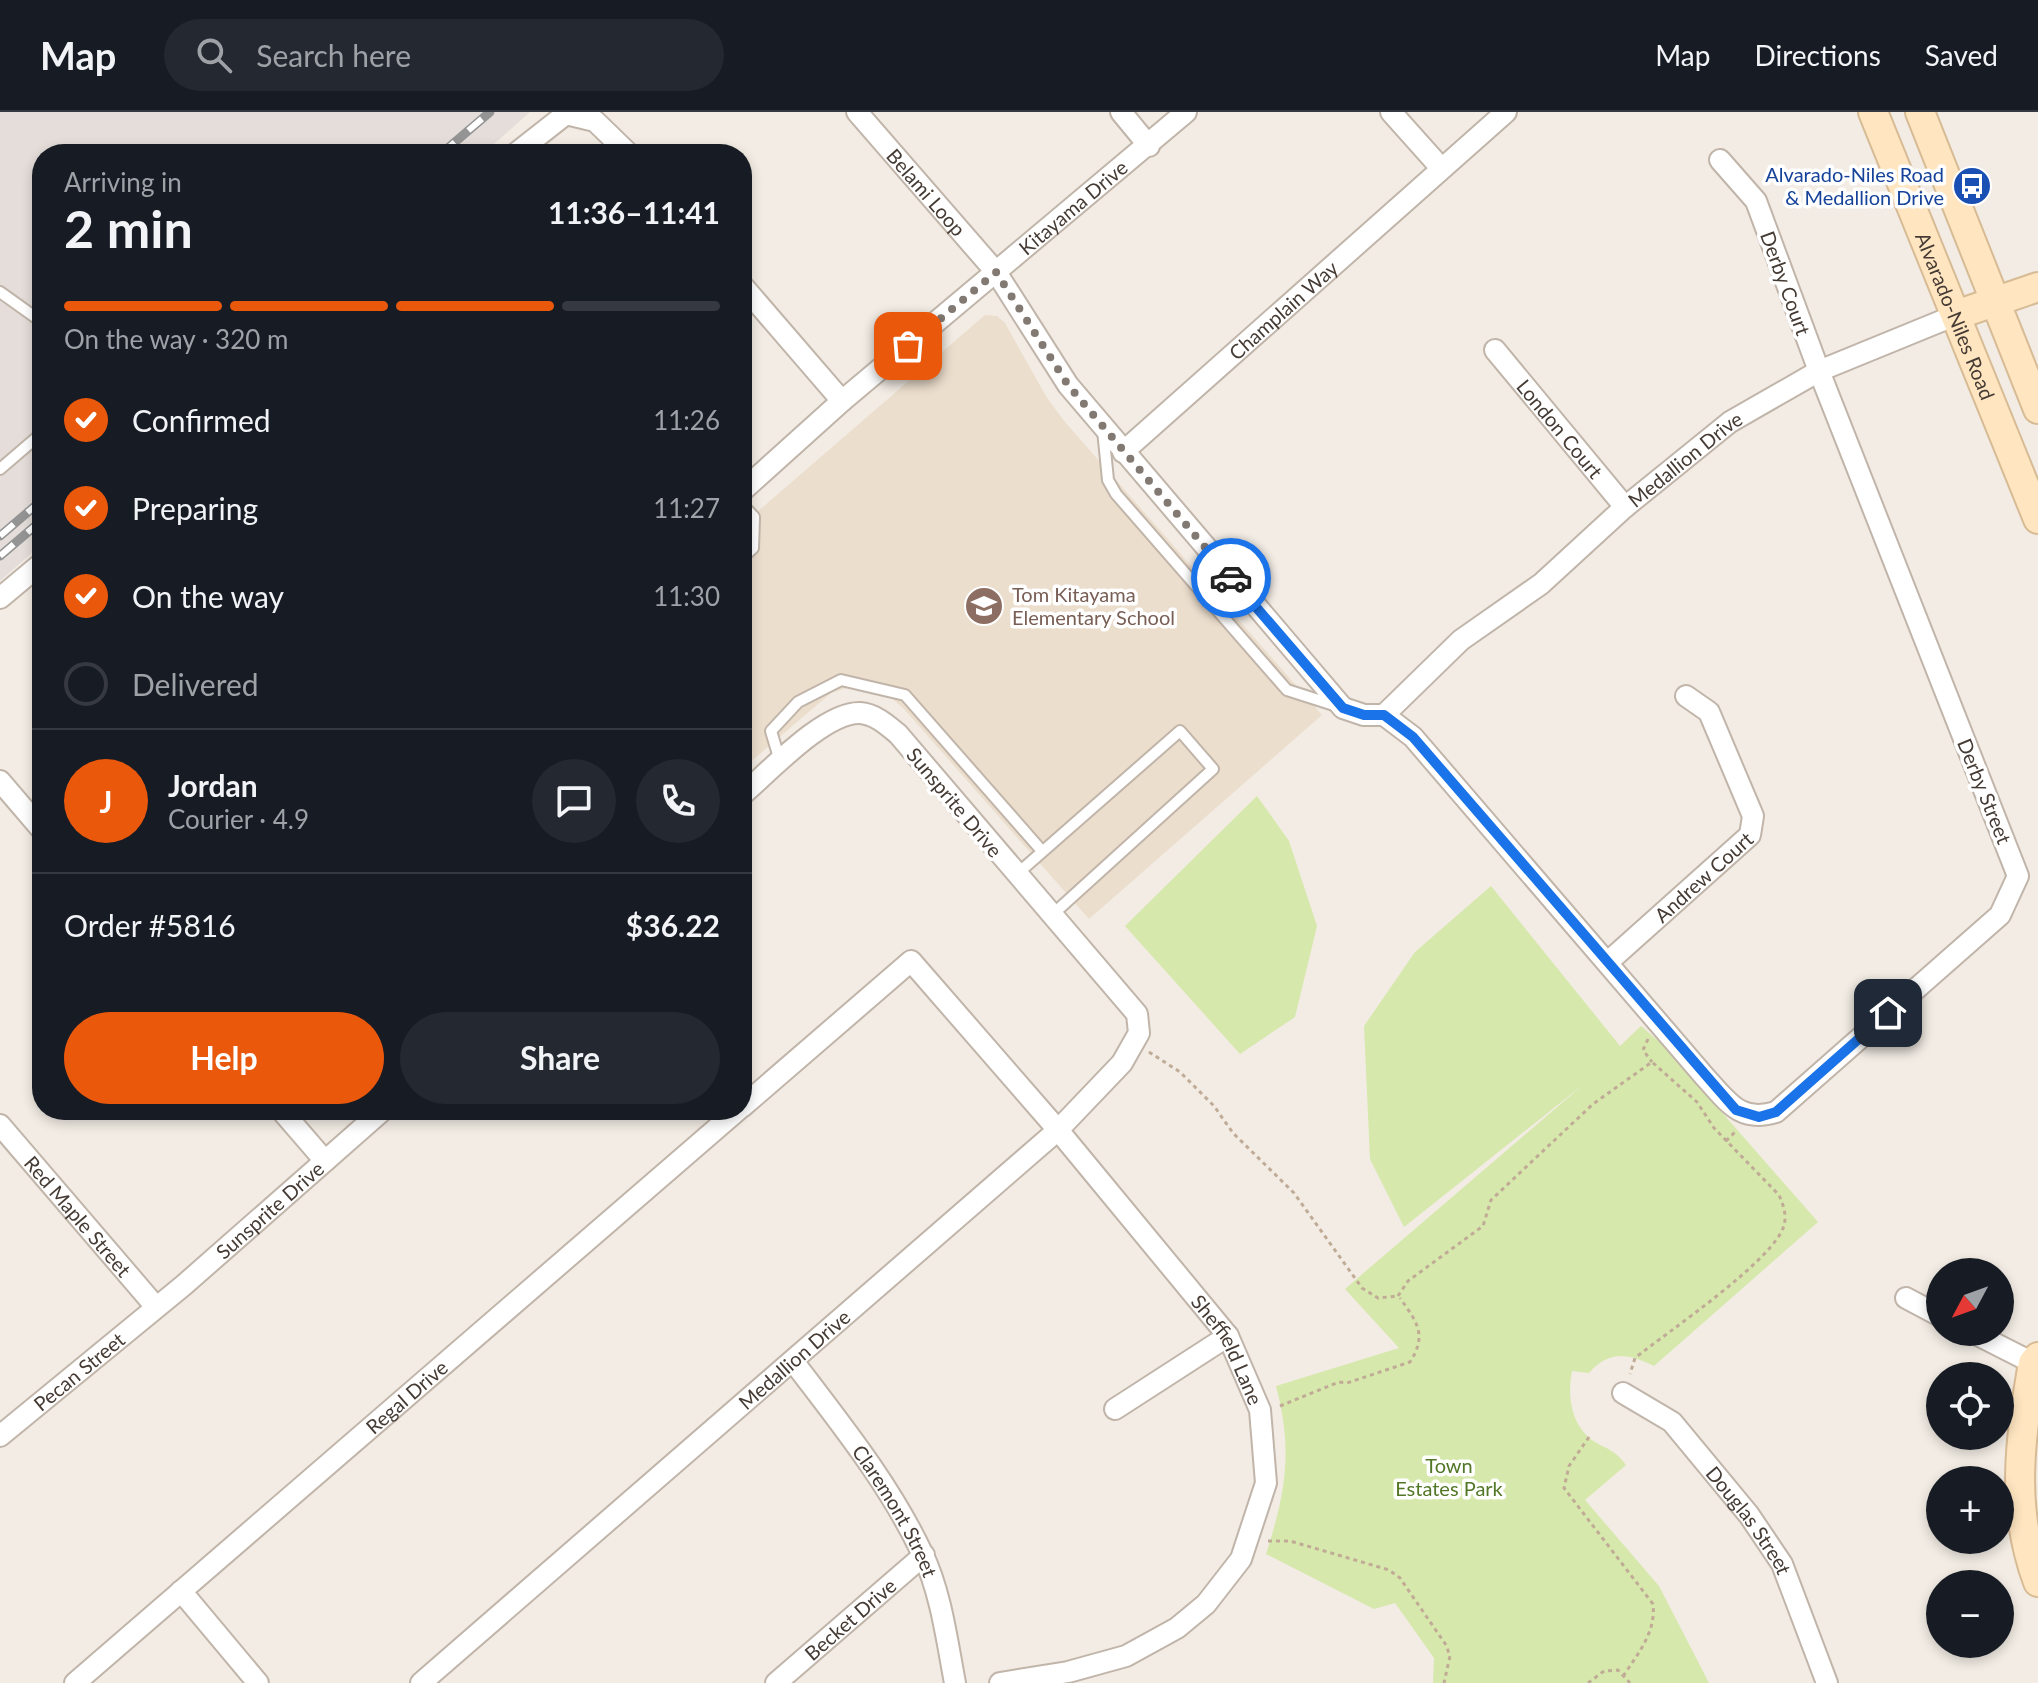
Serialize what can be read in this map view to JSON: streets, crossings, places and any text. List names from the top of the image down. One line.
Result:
{"streets":{"main road":["Alvarado-Niles Road","Medallion Drive"],"street":["Belami Loop","Kitayama Drive","Derby Court","Champlain Way","London Court","Derby Street","Sunsprite Drive","Andrew Court","Red Maple Street","Sheffield Lane","Pecan Street","Regal Drive","Claremont Street","Douglas Street","Becket Drive"]},"crossings":[["Belami Loop","Kitayama Drive"],["Belami Loop","Champlain Way"],["Derby Court","Medallion Drive"],["Derby Court","Derby Street"],["Alvarado-Niles Road","Medallion Drive"],["London Court","Medallion Drive"],["Medallion Drive","Derby Street"],["Medallion Drive","Sunsprite Drive"],["Medallion Drive","Sheffield Lane"],["Medallion Drive","Claremont Street"],["Derby Street","Andrew Court"],["Sunsprite Drive","Red Maple Street"],["Sunsprite Drive","Pecan Street"],["Red Maple Street","Pecan Street"],["Sheffield Lane","Regal Drive"],["Claremont Street","Becket Drive"]],"parks":["Town Estates Park"],"places":{"bus stop":["Alvarado-Niles Road & Medallion Drive"],"school or university":["Tom Kitayama Elementary School"]},"north":"bottom left","page":{"header":"Map","search":"Search here","nav":["Map","Directions","Saved"],"heading":["2 min","Arriving in","11:36–11:41"],"panel":["Jordan","Courier · 4.9","Order #5816","$36.22"],"bar":"On the way · 320 m","list":[["Confirmed","11:26"],["Preparing","11:27"],["On the way","11:30"],"Delivered"],"round":"J","buttons":["Help","Share"],"map_buttons":["+","−"]}}
